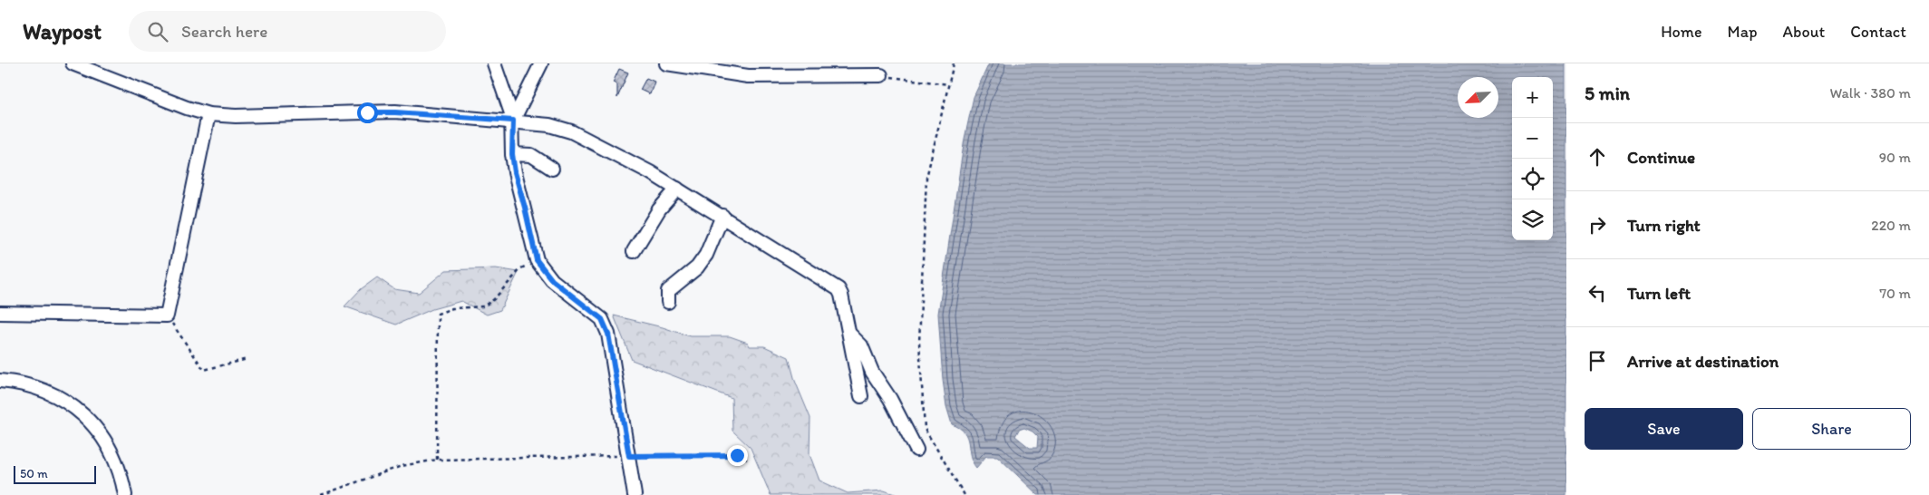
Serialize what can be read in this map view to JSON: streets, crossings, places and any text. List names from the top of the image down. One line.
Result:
{"scale_bar":"50 m","north":"bottom left","page":{"header":"Waypost","search":"Search here","nav":["Home","Map","About","Contact"],"heading":["5 min","Walk · 380 m"],"map_buttons":["+","−"],"list":[["Continue","90 m"],["Turn right","220 m"],["Turn left","70 m"],"Arrive at destination"],"buttons":["Save","Share"],"scale":"50 m"}}
